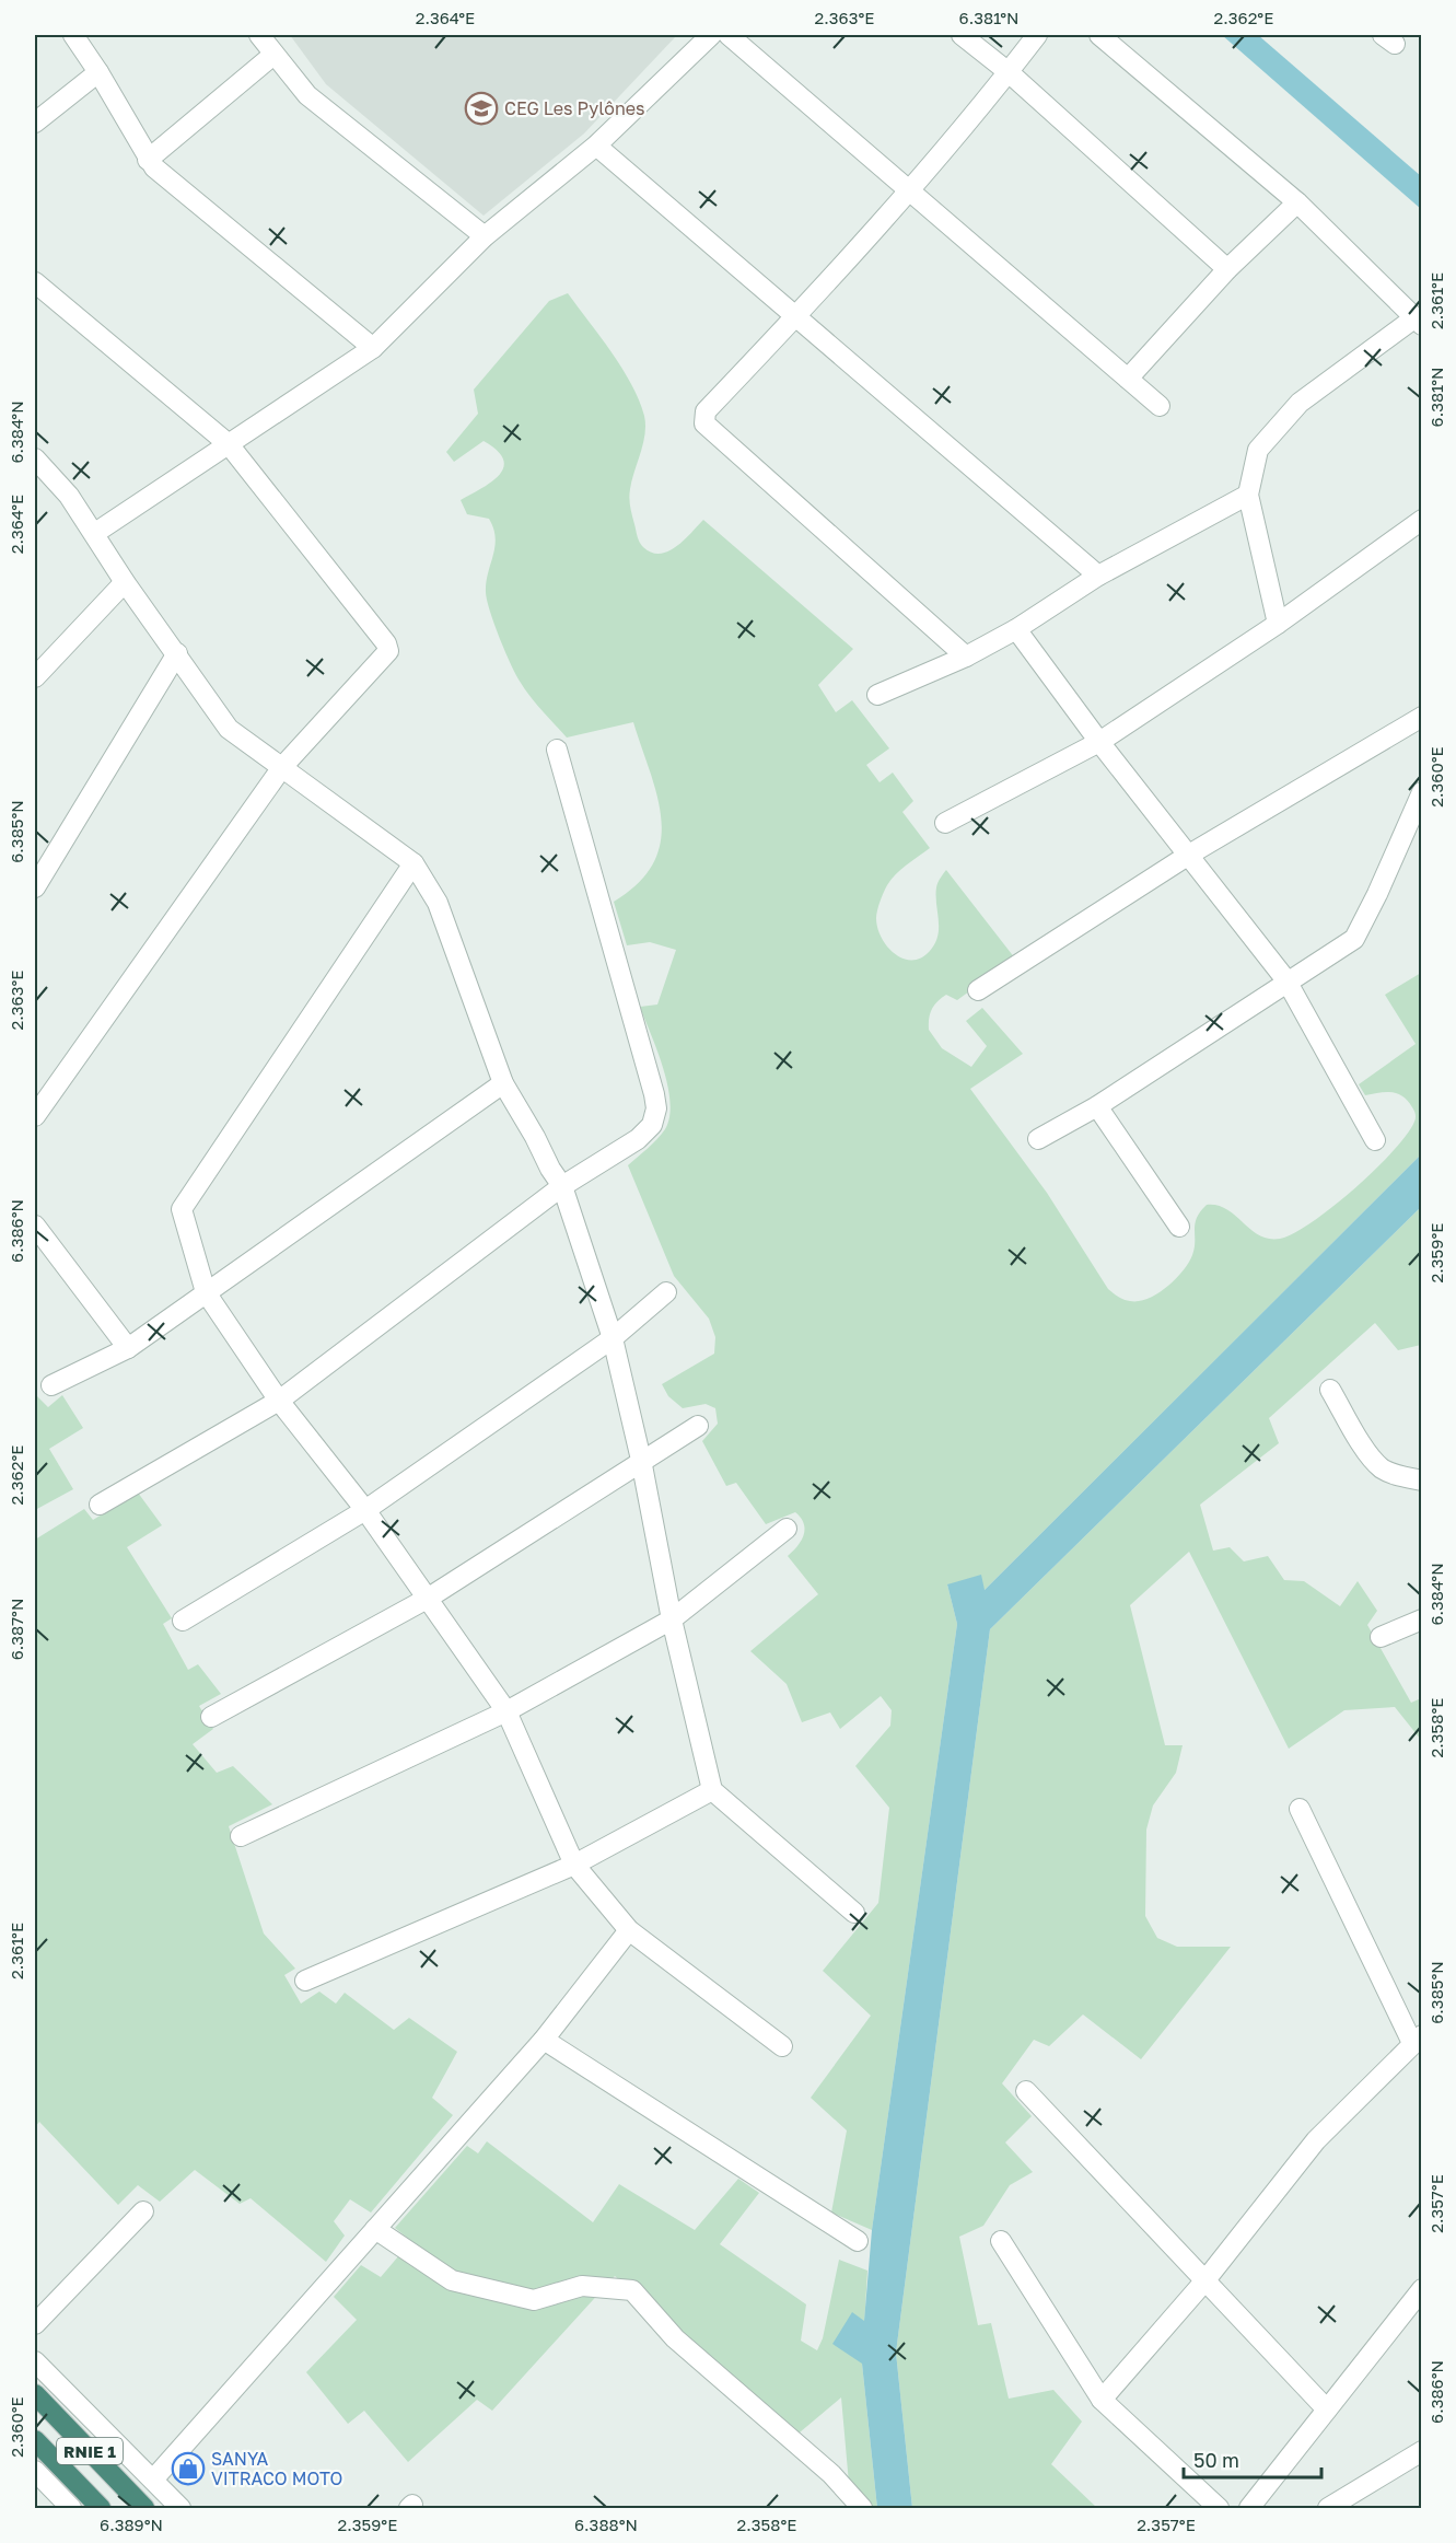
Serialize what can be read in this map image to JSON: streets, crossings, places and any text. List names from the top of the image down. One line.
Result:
{"streets":{"highway":["RNIE 1"]},"places":{"school or university":["CEG Les Pylônes"],"shop":["SANYA VITRACO MOTO"]},"scale_bar":"50 m","coordinates":["2.364°E","2.363°E","6.381°N","2.362°E","2.361°E","6.384°N","2.360°E","6.385°N","6.386°N","2.359°E","6.387°N","2.358°E","2.357°E","6.389°N","6.388°N"]}
